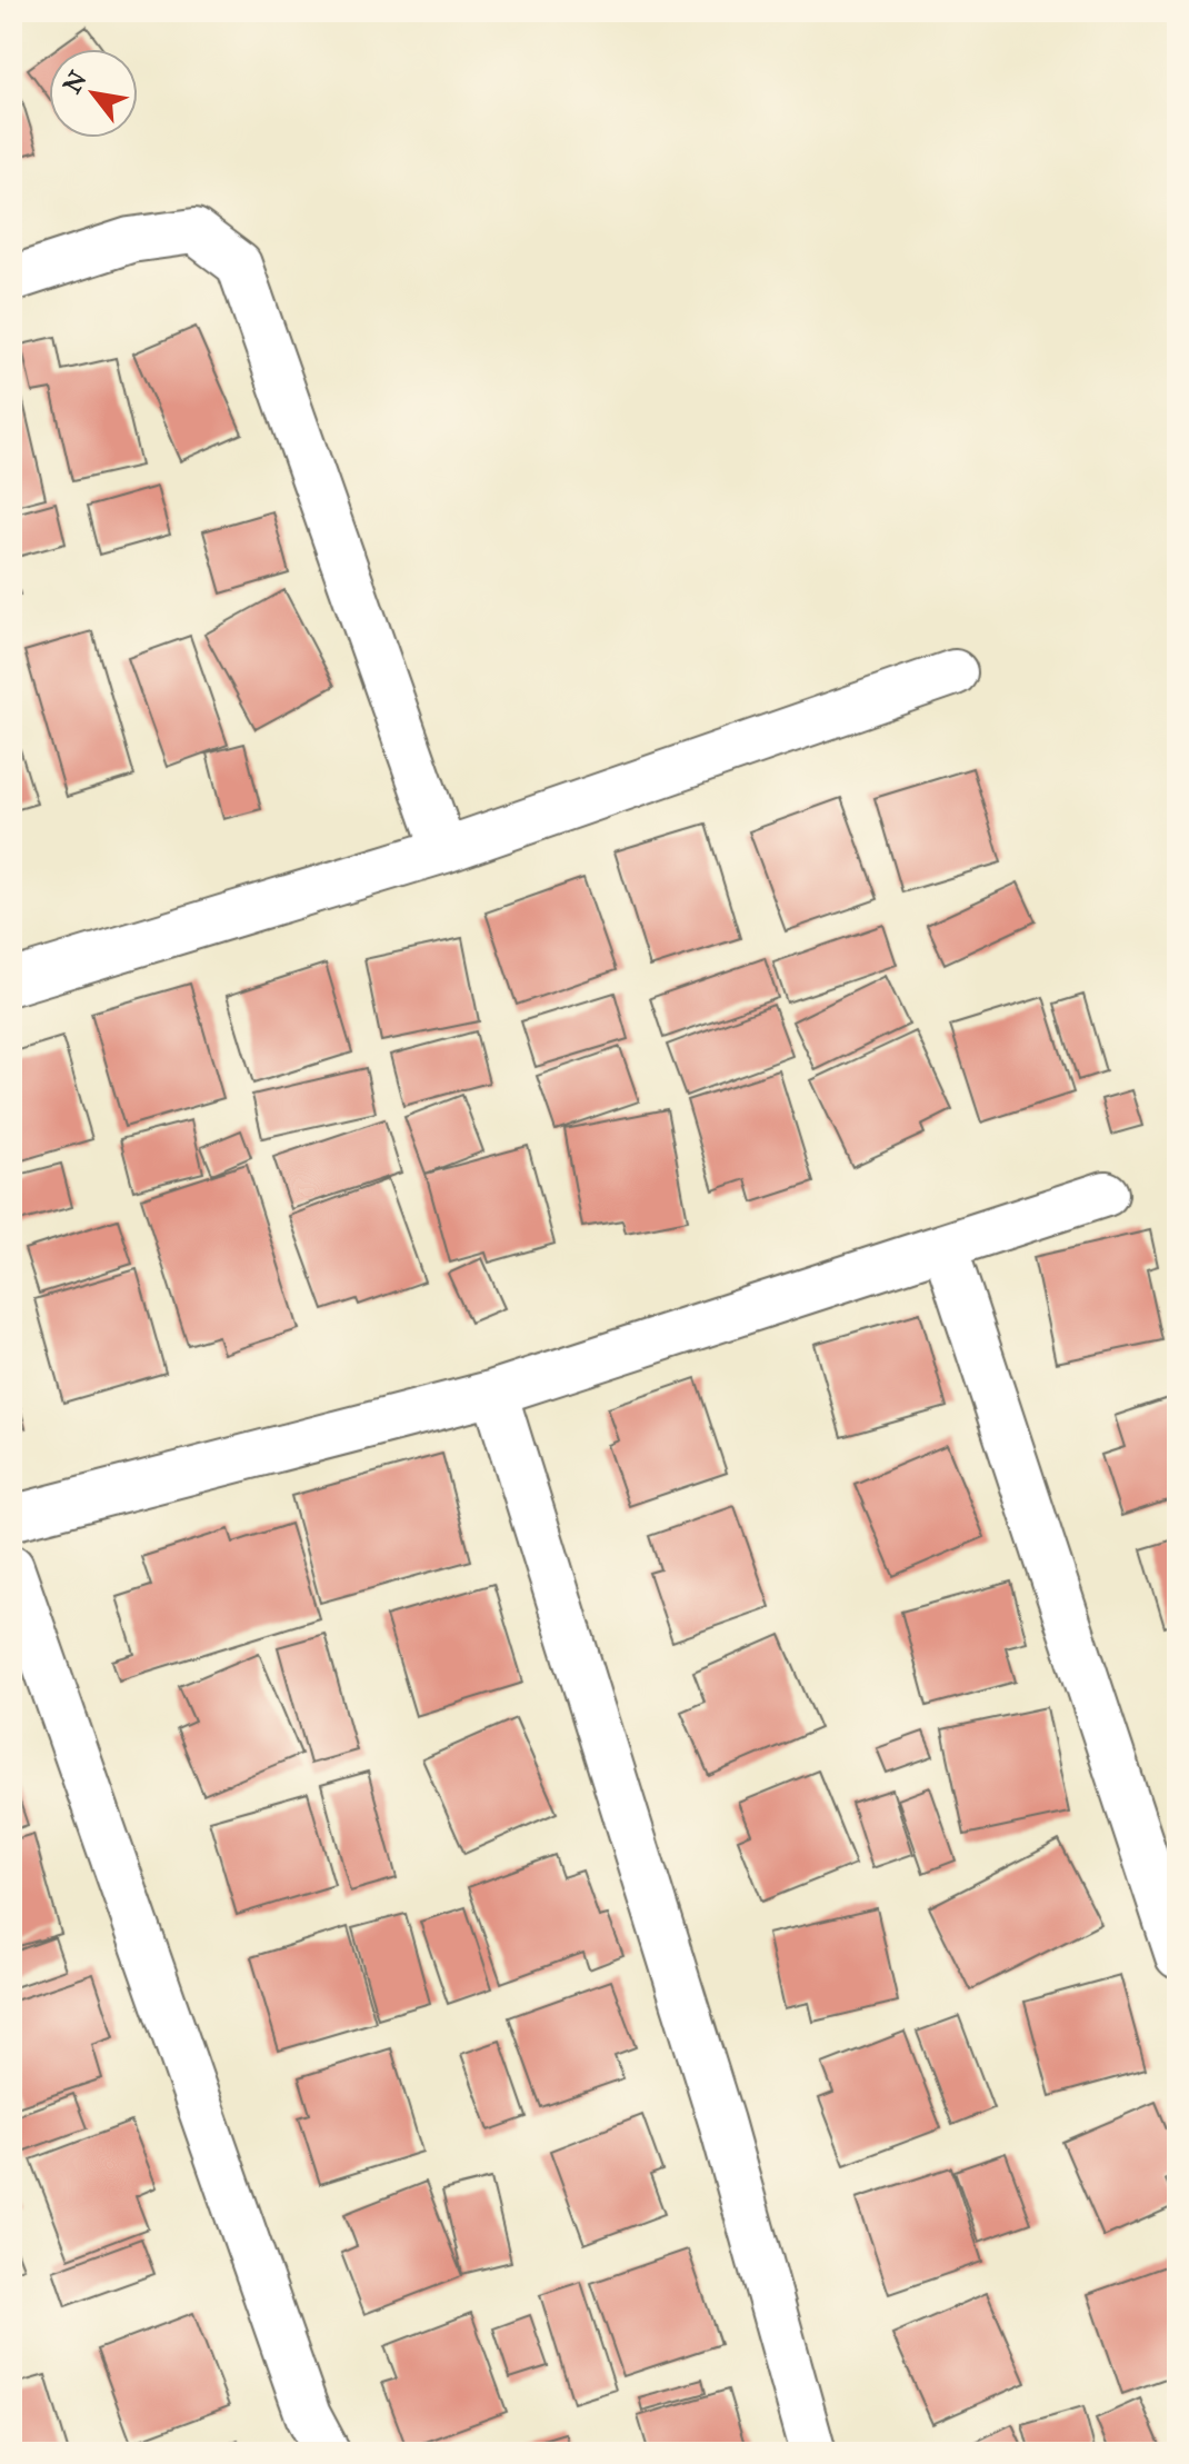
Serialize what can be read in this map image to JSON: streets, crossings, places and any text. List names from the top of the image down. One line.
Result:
{"north":"top left"}
